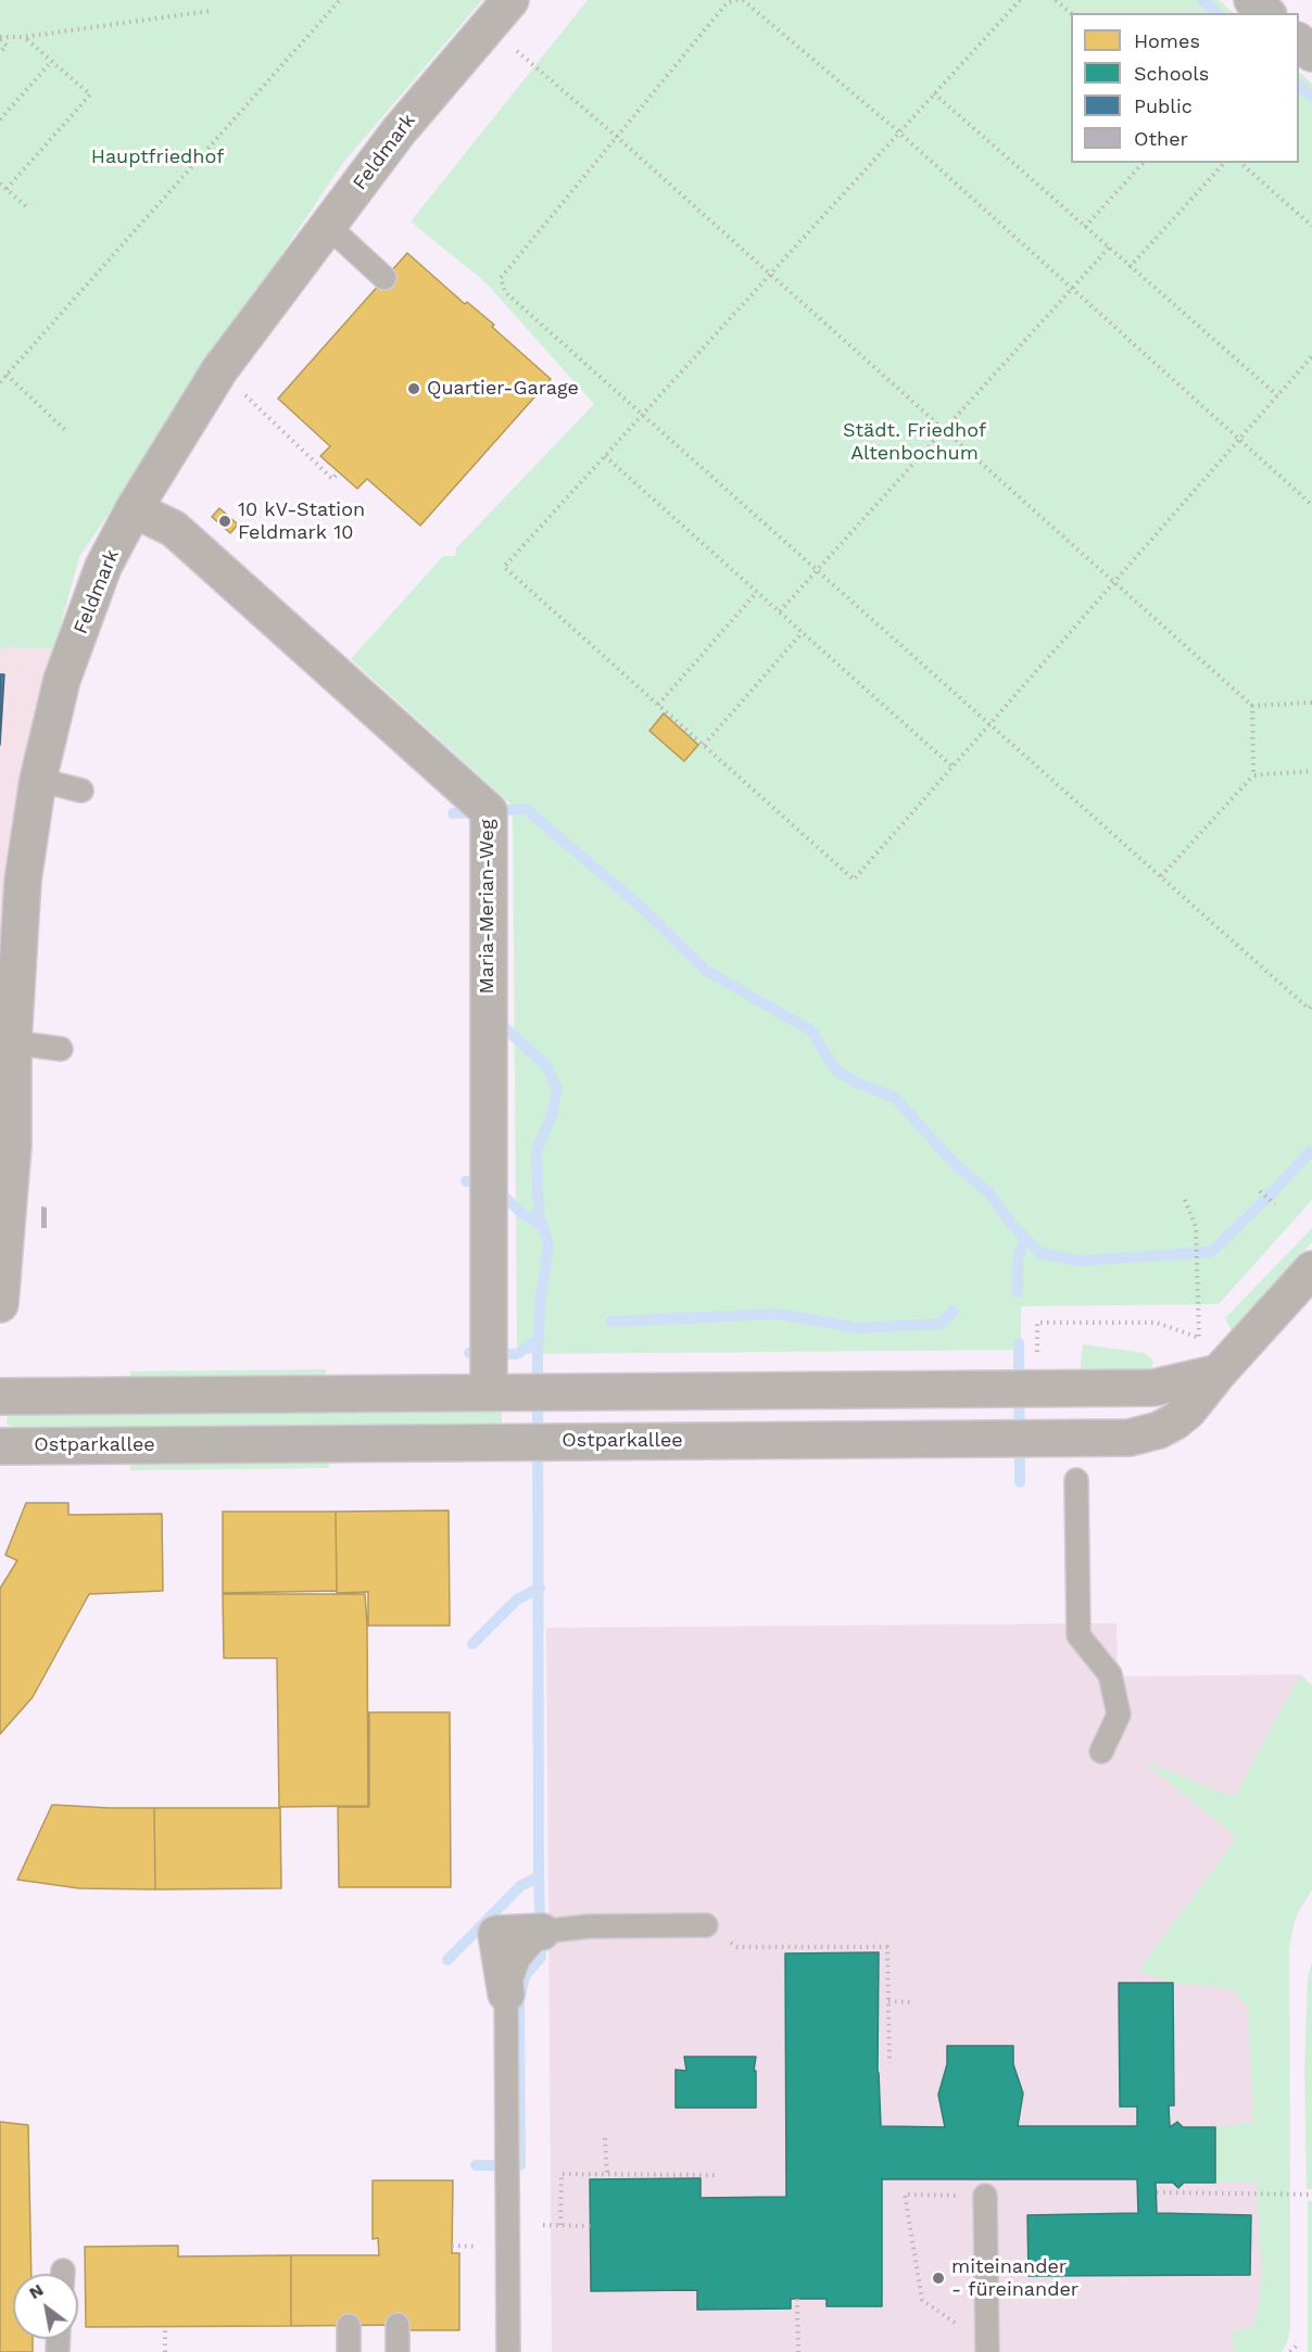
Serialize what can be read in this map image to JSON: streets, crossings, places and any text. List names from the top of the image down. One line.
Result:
{"streets":{"street":["Feldmark","Maria-Merian-Weg","Ostparkallee"]},"crossings":[["Feldmark","Maria-Merian-Weg"]],"parks":["Hauptfriedhof","Städt. Friedhof Altenbochum"],"places":["Quartier-Garage","10 kV-Station Feldmark 10","miteinander - füreinander"],"legend":["Homes","Schools","Public","Other"],"north":"top left"}
